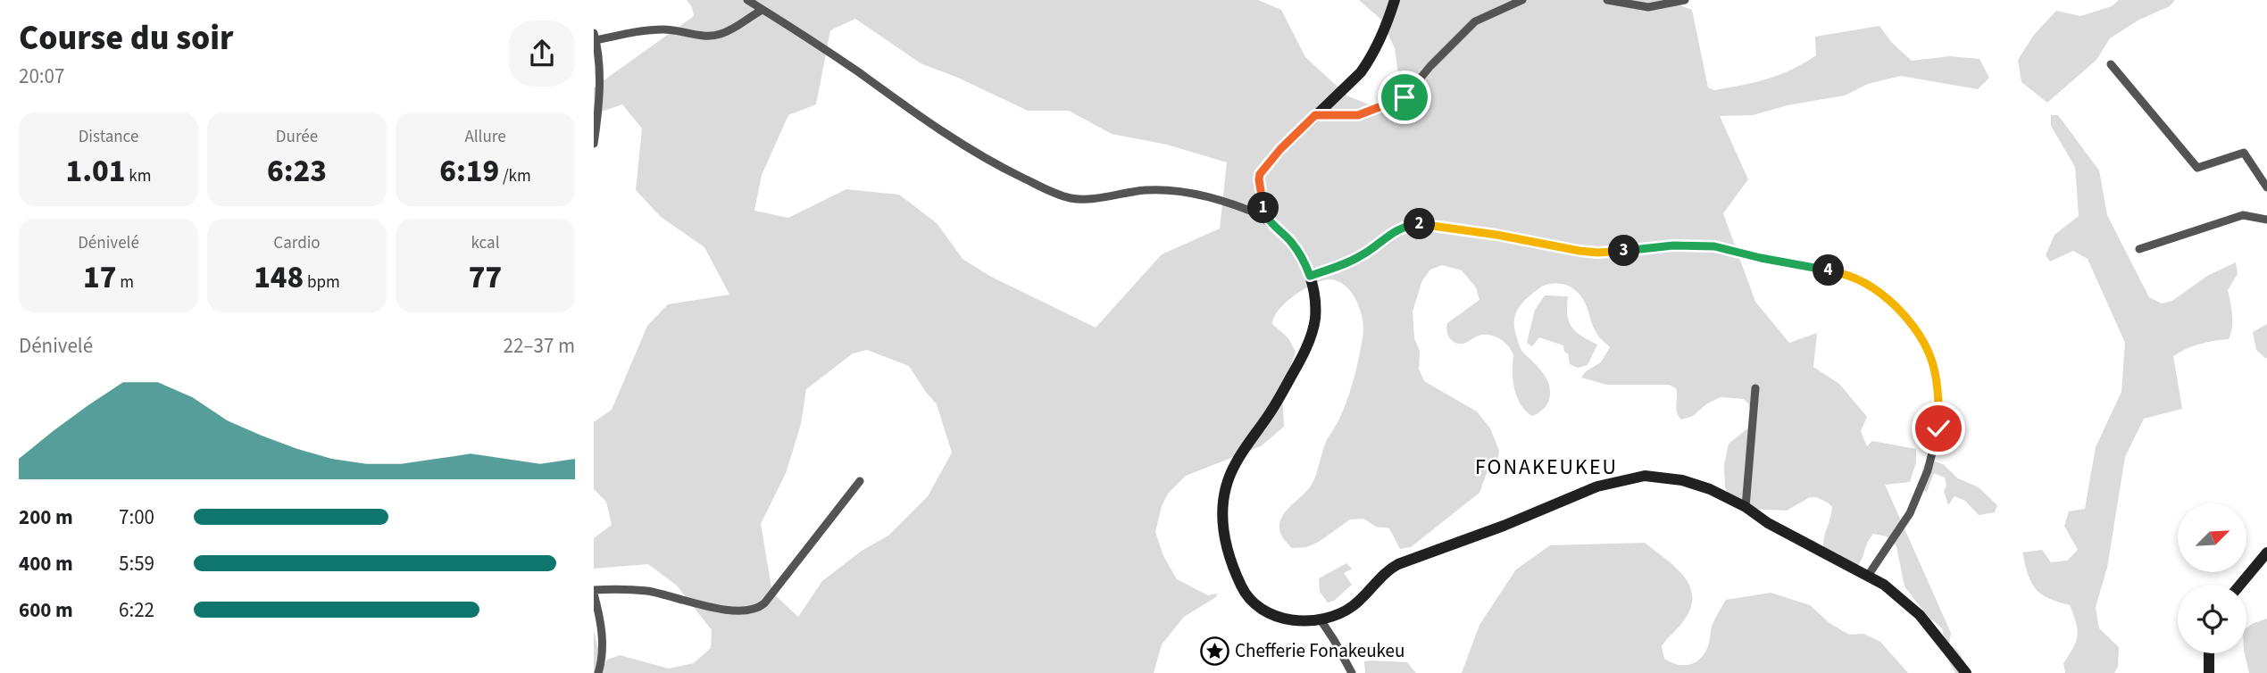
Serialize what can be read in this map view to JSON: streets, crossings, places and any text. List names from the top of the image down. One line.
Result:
{"districts":["FONAKEUKEU"],"places":{"place":["Chefferie Fonakeukeu"]},"north":"top right","page":{"heading":["Course du soir","20:07"],"stats":[["Distance","1.01 km"],["Durée","6:23"],["Allure","6:19 /km"],["Dénivelé","17 m"],["Cardio","148 bpm"],["kcal","77"]],"pins":["1","2","3","4"],"chart":["Dénivelé","22–37 m"],"list":[{"name":"200 m","note":"7:00"},{"name":"400 m","note":"5:59"},{"name":"600 m","note":"6:22"}]}}
